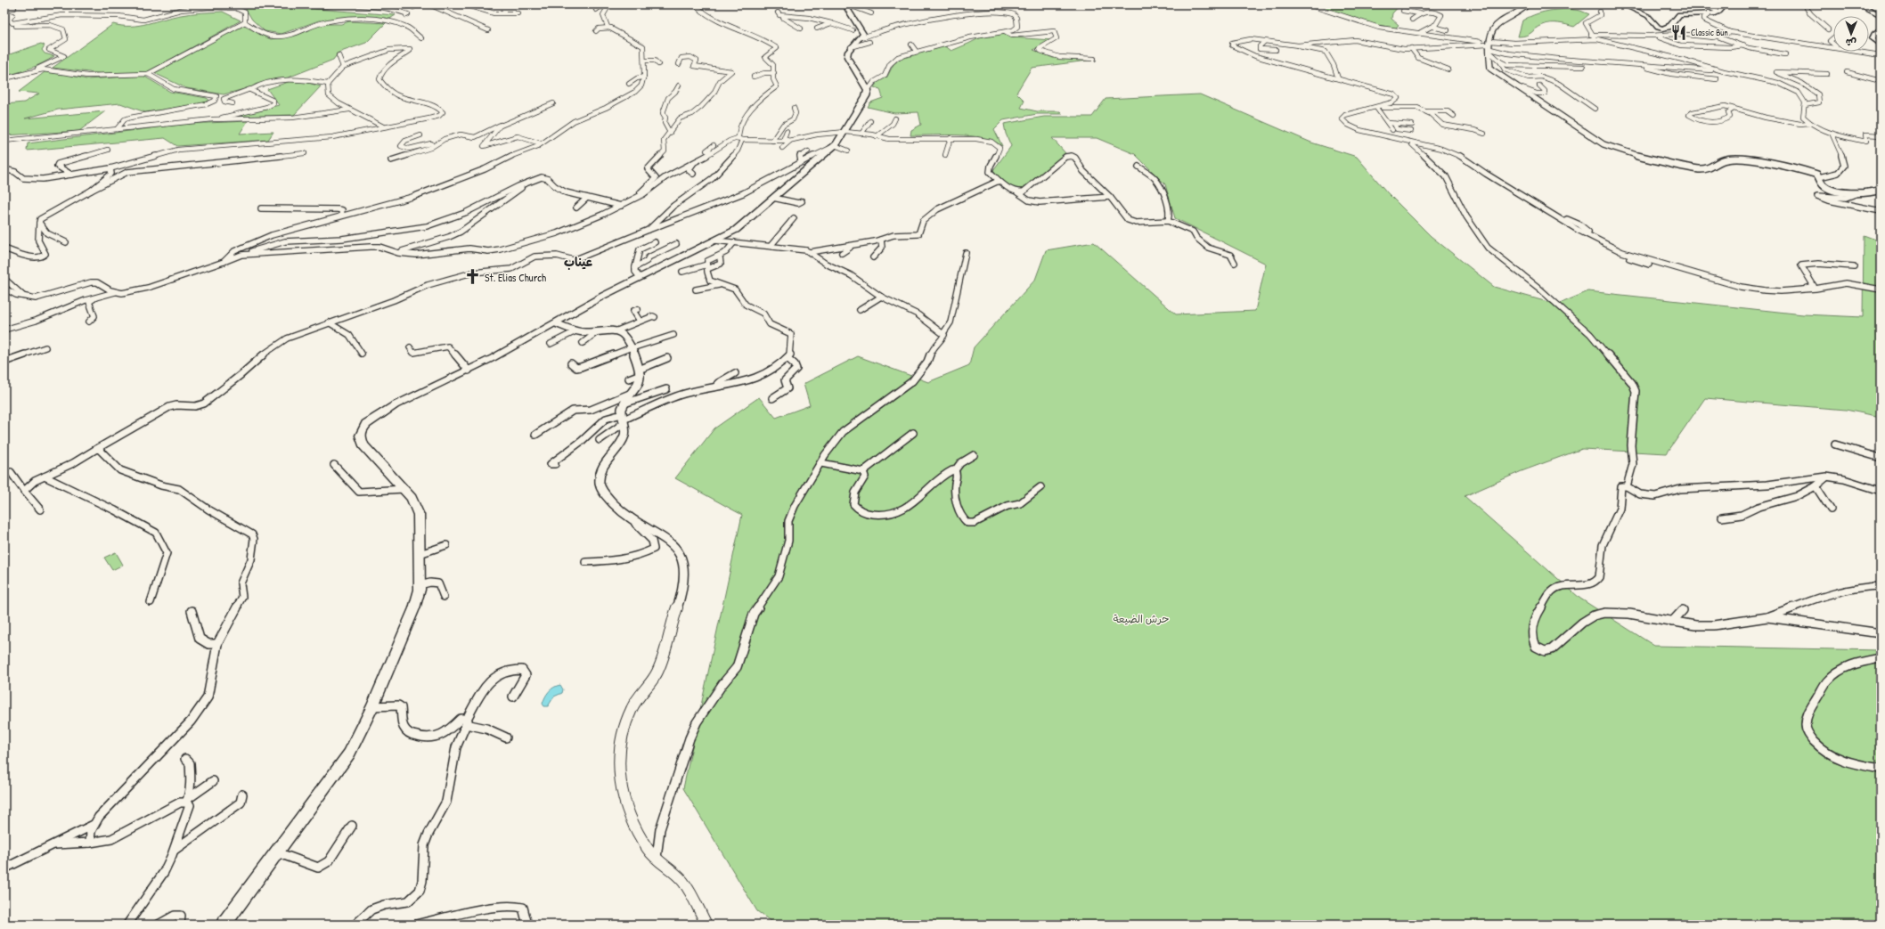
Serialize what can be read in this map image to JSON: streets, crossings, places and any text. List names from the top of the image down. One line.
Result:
{"districts":["عيناب"],"parks":["حرش الضيعة"],"places":{"restaurant":["Classic Bun"],"church":["St. Elias Church"]},"north":"bottom"}
